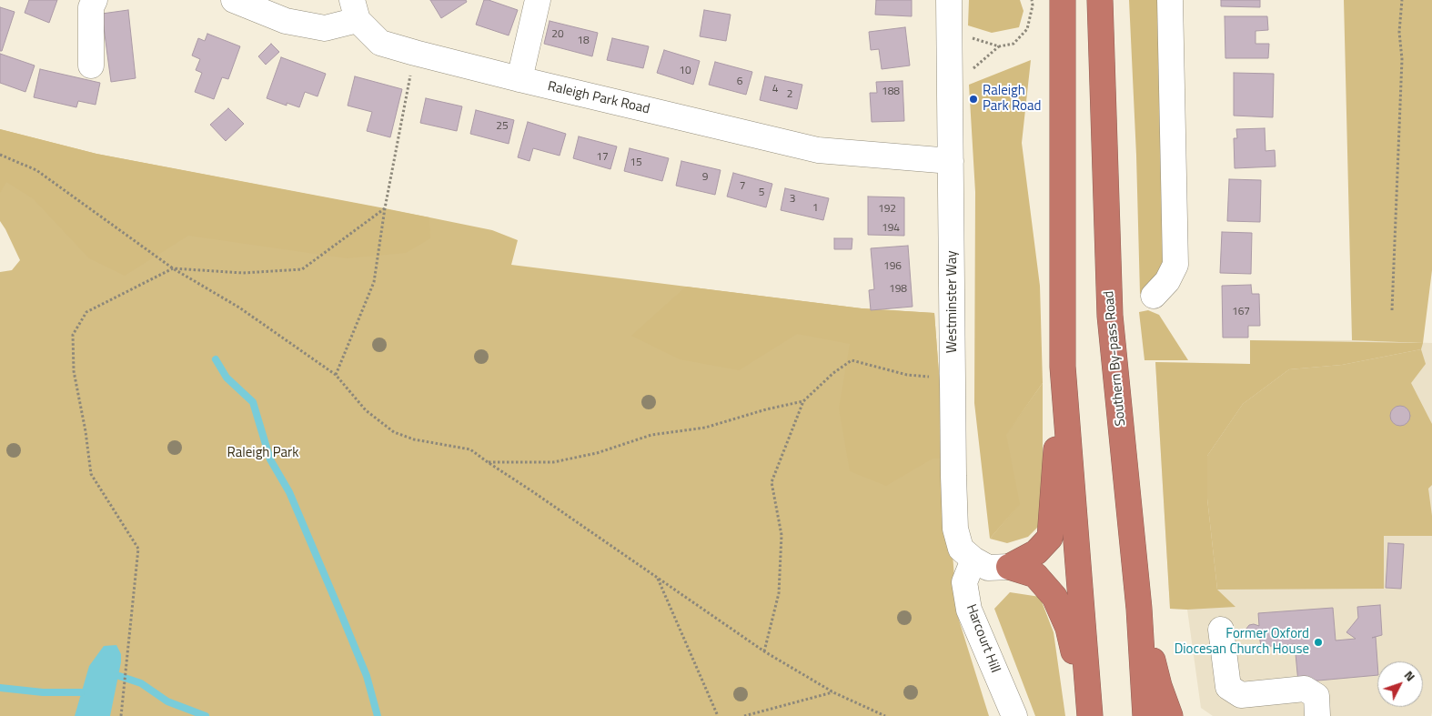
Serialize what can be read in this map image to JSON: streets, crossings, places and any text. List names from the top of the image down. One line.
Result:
{"streets":{"highway":["Southern By-pass Road"],"street":["Raleigh Park Road","Westminster Way","Harcourt Hill"]},"crossings":[["Raleigh Park Road","Westminster Way"],["Westminster Way","Harcourt Hill"]],"parks":["Raleigh Park"],"places":["Raleigh Park Road","Former Oxford Diocesan Church House"],"house_numbers":["20","18","10","6","4","188","2","25","17","15","9","7","5","3","1","192","194","196","198","167"],"north":"top right"}
